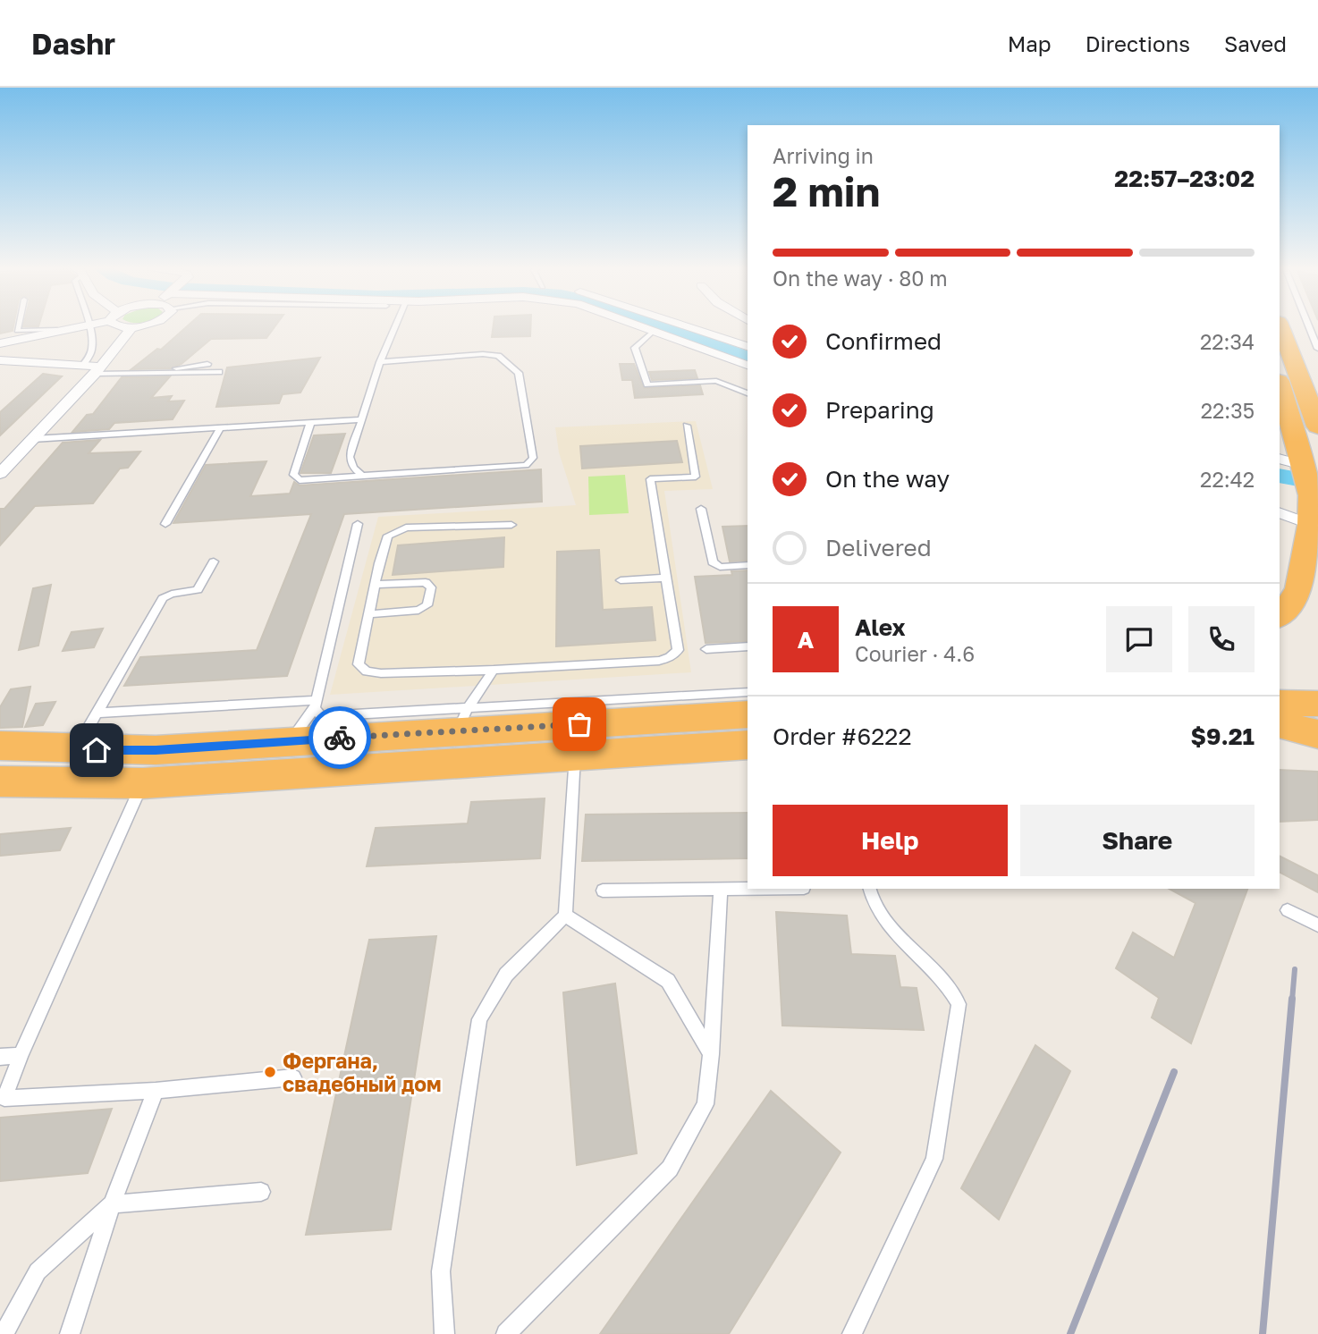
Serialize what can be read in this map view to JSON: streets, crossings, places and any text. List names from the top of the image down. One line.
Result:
{"places":["Фергана, свадебный дом"],"page":{"header":"Dashr","nav":["Map","Directions","Saved"],"heading":["2 min","Arriving in","22:57–23:02"],"panel":["Alex","Courier · 4.6","Order #6222","$9.21"],"bar":"On the way · 80 m","list":[["Confirmed","22:34"],["Preparing","22:35"],["On the way","22:42"],"Delivered"],"round":"A","buttons":["Help","Share"]}}
